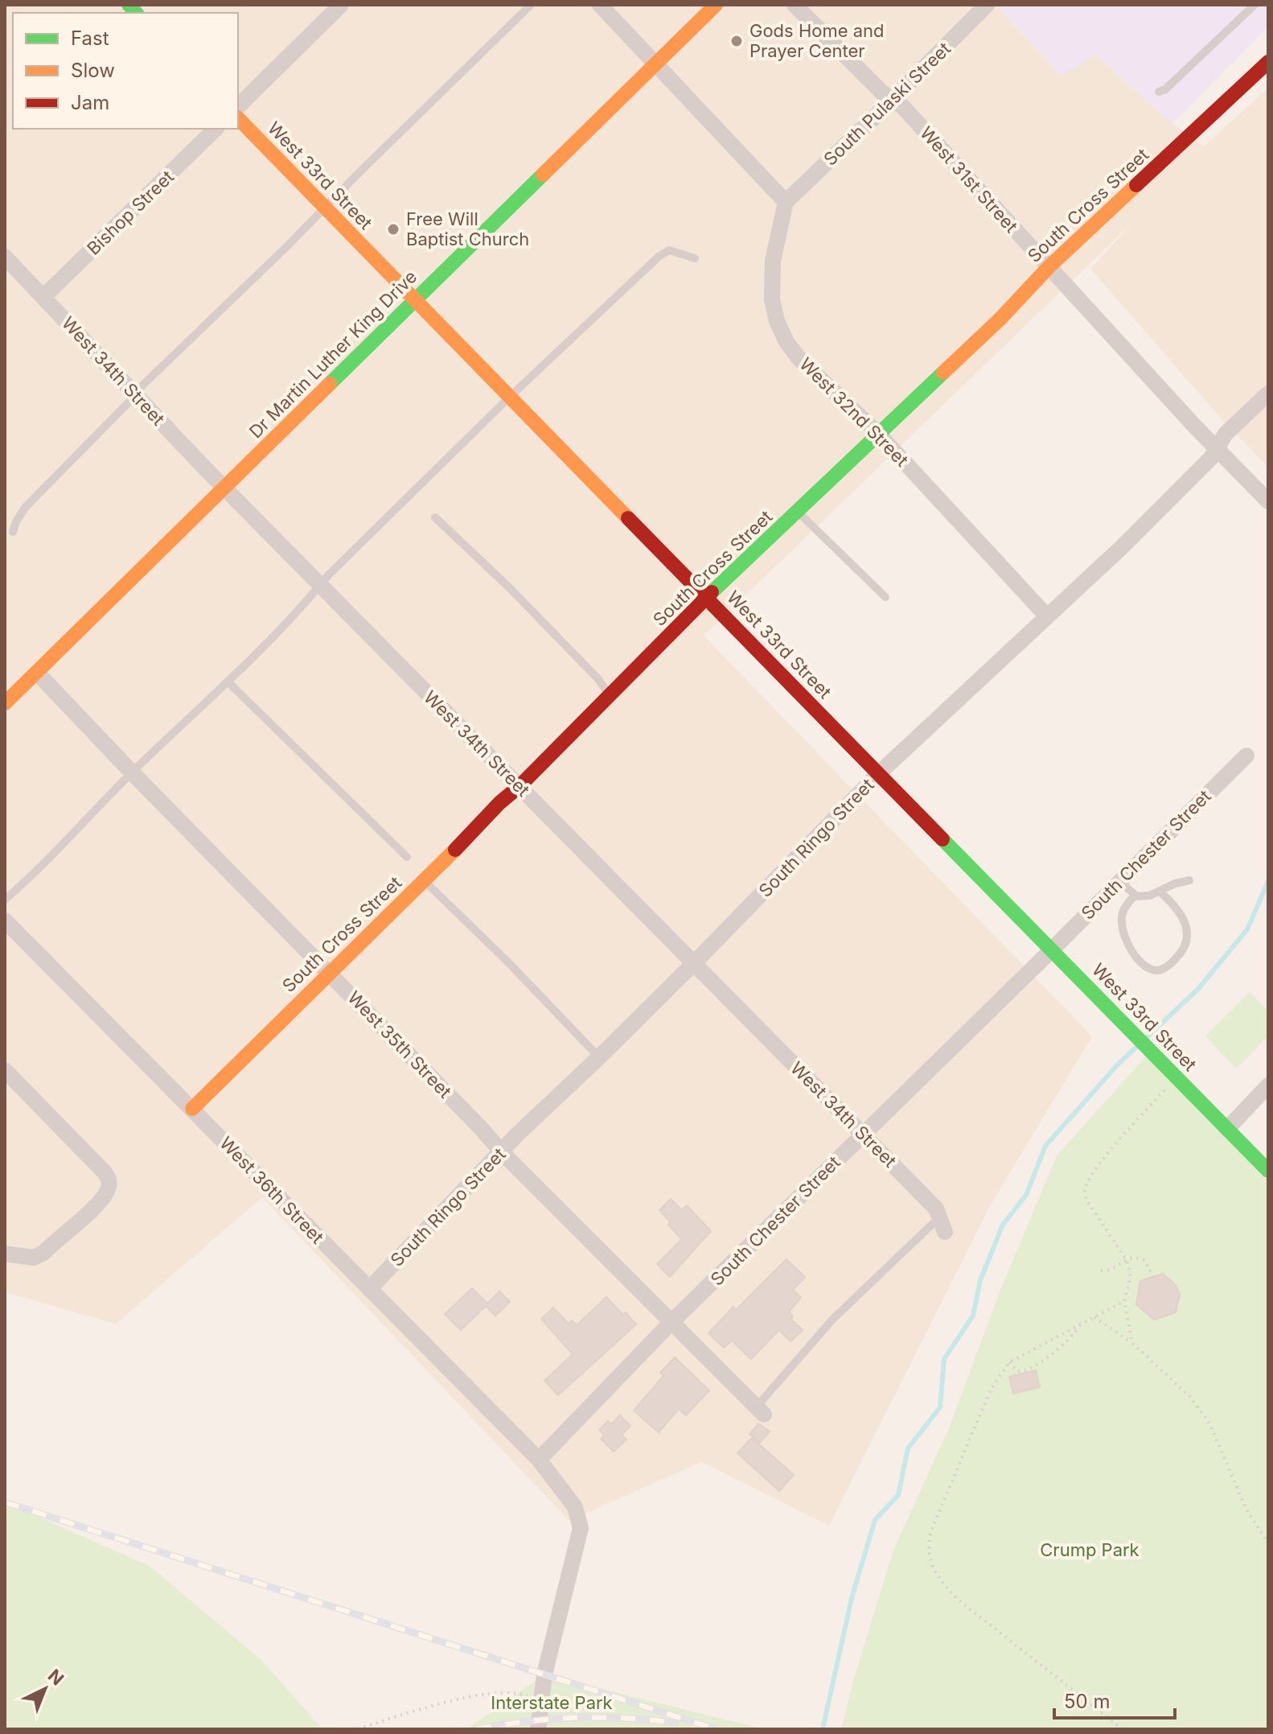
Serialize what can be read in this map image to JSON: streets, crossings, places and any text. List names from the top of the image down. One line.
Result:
{"streets":{"street":["South Pulaski Street","West 33rd Street","West 31st Street","South Cross Street","Bishop Street","Dr Martin Luther King Drive","West 34th Street","West 32nd Street","South Ringo Street","South Chester Street","West 35th Street","West 36th Street"]},"crossings":[["South Pulaski Street","West 31st Street"],["South Pulaski Street","West 32nd Street"],["West 33rd Street","South Cross Street"],["West 33rd Street","Dr Martin Luther King Drive"],["West 33rd Street","South Ringo Street"],["West 33rd Street","South Chester Street"],["West 31st Street","South Cross Street"],["West 31st Street","South Ringo Street"],["South Cross Street","West 34th Street"],["South Cross Street","West 32nd Street"],["South Cross Street","West 35th Street"],["South Cross Street","West 36th Street"],["Bishop Street","West 34th Street"],["Dr Martin Luther King Drive","West 34th Street"],["Dr Martin Luther King Drive","West 35th Street"],["West 34th Street","South Ringo Street"],["West 34th Street","South Chester Street"],["West 32nd Street","South Ringo Street"],["South Ringo Street","West 35th Street"],["South Ringo Street","West 36th Street"],["South Chester Street","West 35th Street"],["South Chester Street","West 36th Street"]],"parks":["Crump Park","Interstate Park"],"places":["Gods Home and Prayer Center","Free Will Baptist Church"],"legend":["Fast","Slow","Jam"],"scale_bar":"50 m","north":"top right"}
